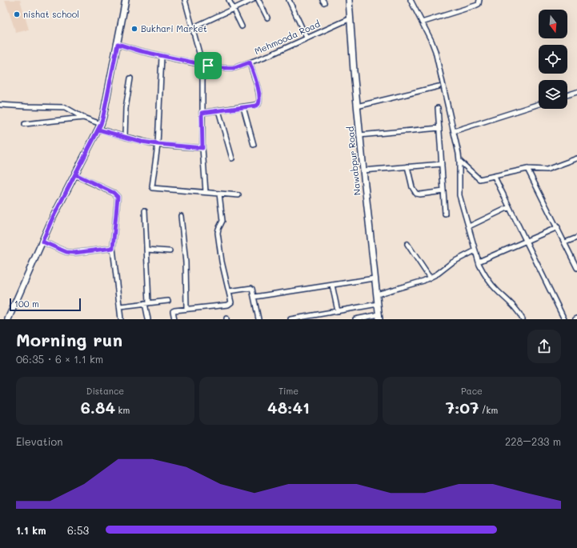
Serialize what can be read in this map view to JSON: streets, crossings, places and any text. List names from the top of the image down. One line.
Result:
{"streets":{"street":["Mehmooda Road","Nawabpur Road"]},"crossings":[["Mehmooda Road","Nawabpur Road"]],"places":["nishat school","Bukhari Market"],"scale_bar":"100 m","north":"bottom","page":{"scale":"100 m","heading":["Morning run","06:35 · 6 × 1.1 km"],"stats":[["Distance","6.84 km"],["Time","48:41"],["Pace","7:07 /km"]],"chart":["Elevation","228–233 m"],"list":[{"name":"1.1 km","note":"6:53"}]}}
